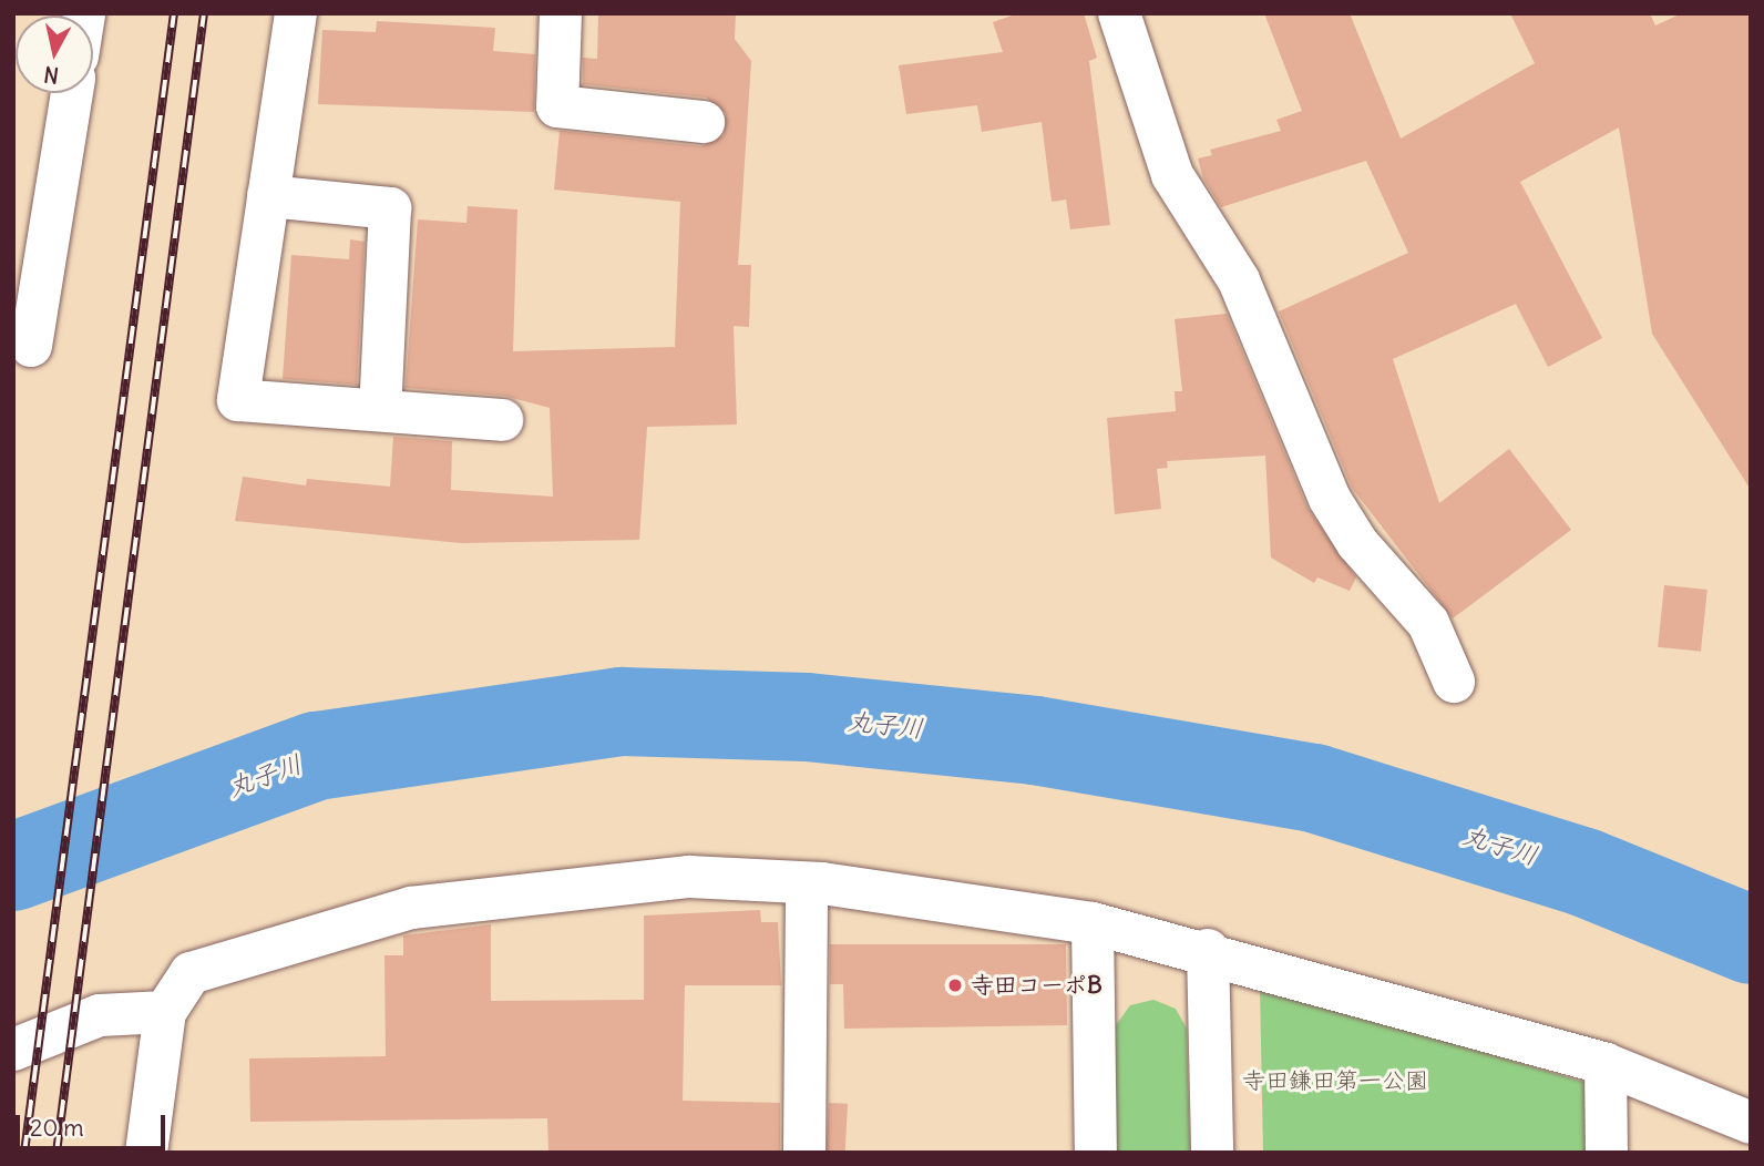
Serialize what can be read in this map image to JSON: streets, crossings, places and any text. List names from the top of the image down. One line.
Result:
{"water":["丸子川"],"parks":["寺田鎌田第一公園"],"places":["寺田コーポB"],"scale_bar":"20 m","north":"bottom"}
